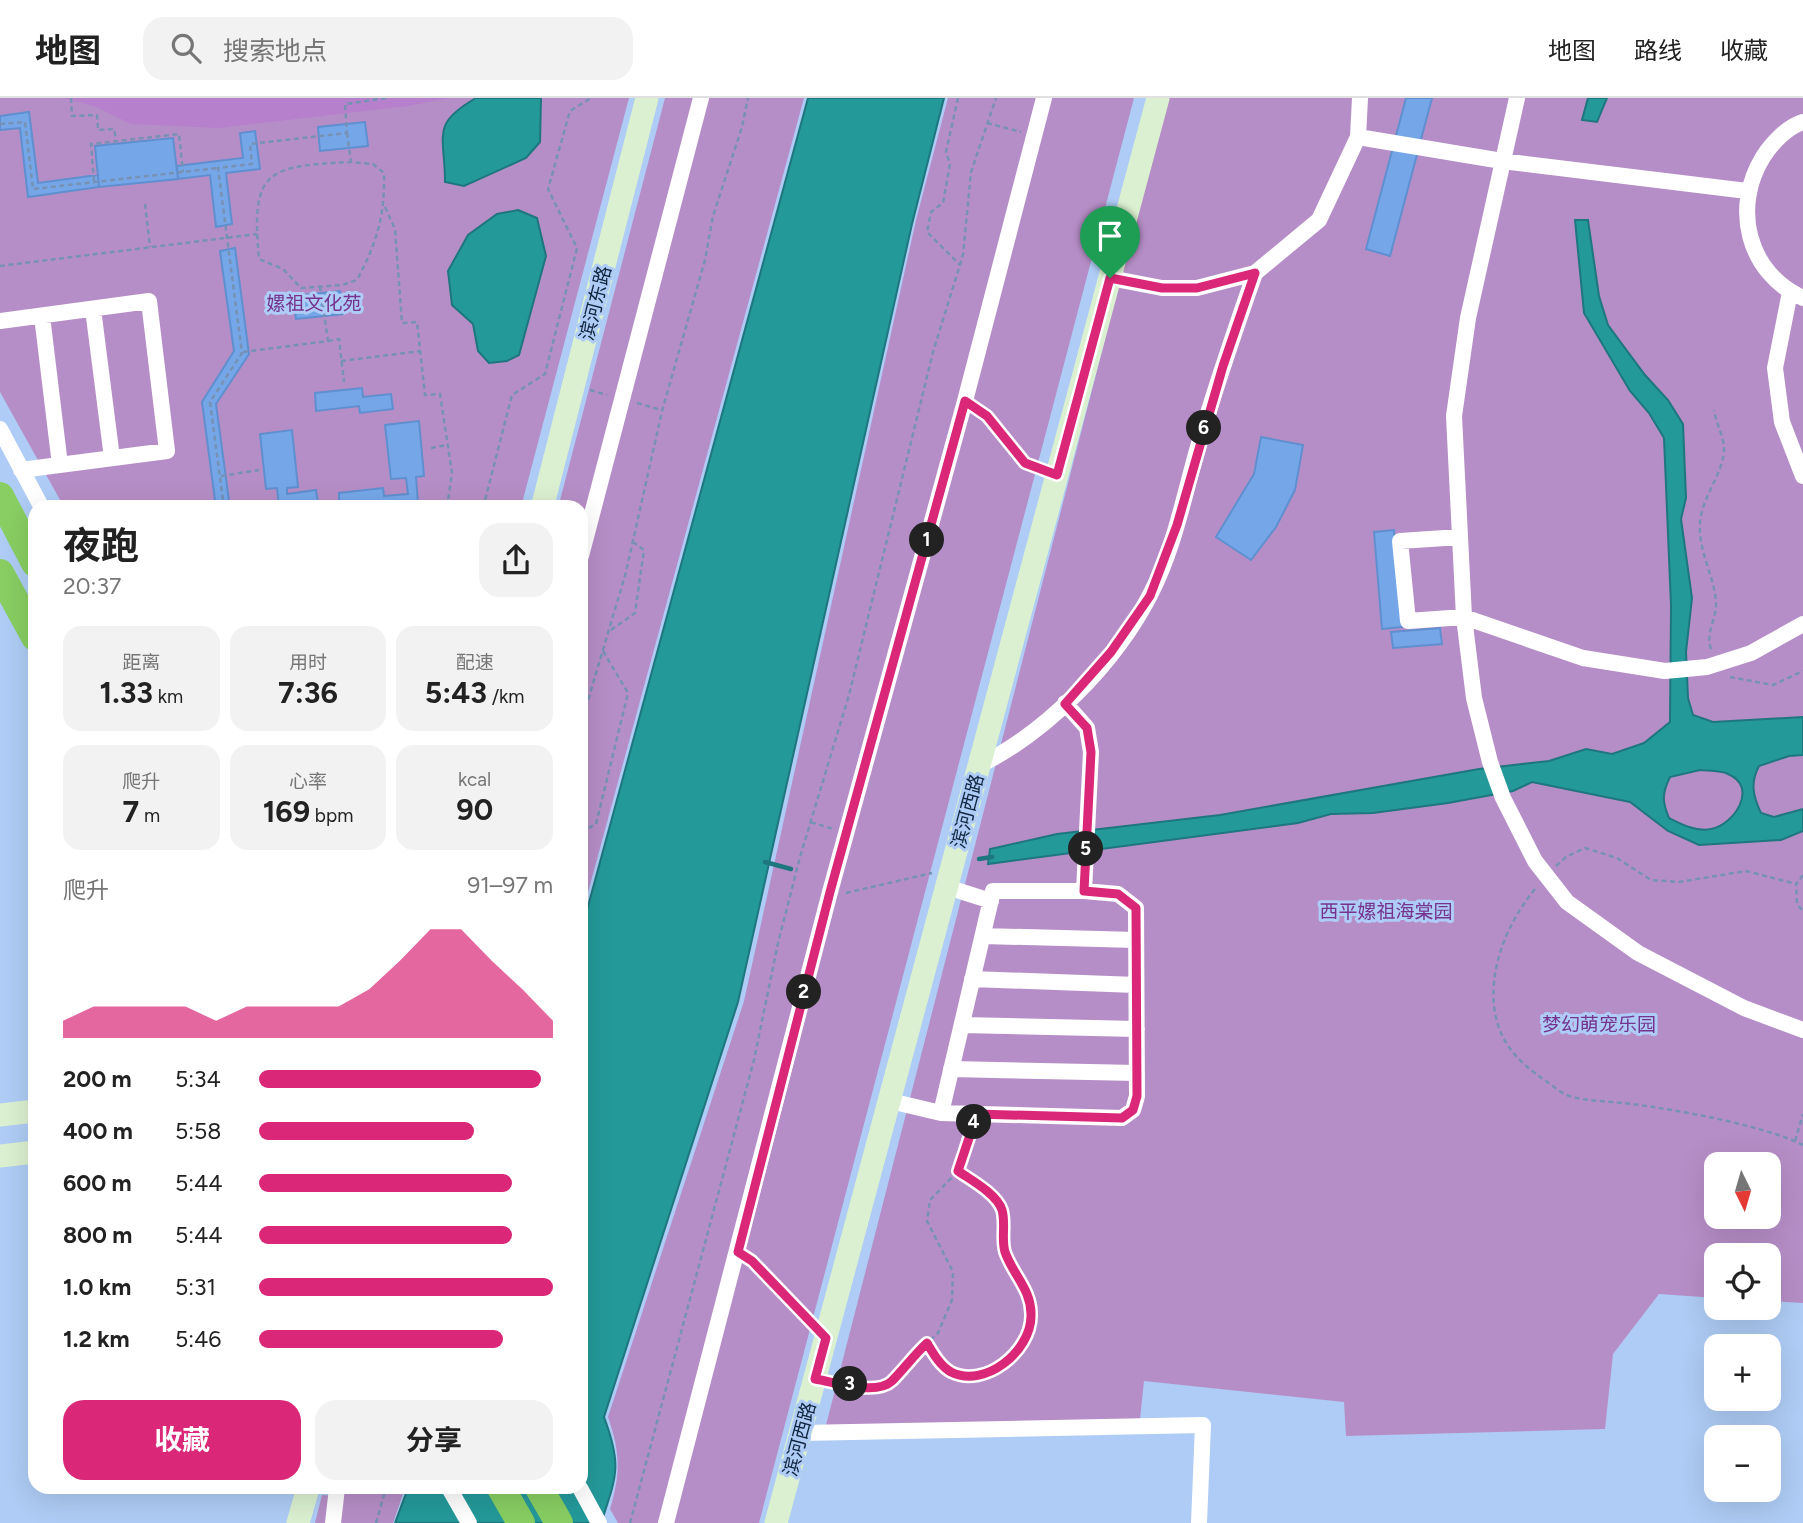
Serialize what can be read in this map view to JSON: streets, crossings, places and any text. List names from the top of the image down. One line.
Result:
{"streets":{"street":["滨河东路","滨河西路"]},"parks":["嫘祖文化苑","西平嫘祖海棠园","梦幻萌宠乐园"],"north":"bottom","page":{"header":"地图","search":"搜索地点","nav":["地图","路线","收藏"],"pins":["6","1","5","2","4","3"],"heading":["夜跑","20:37"],"stats":[["距离","1.33 km"],["用时","7:36"],["配速","5:43 /km"],["爬升","7 m"],["心率","169 bpm"],["kcal","90"]],"chart":["爬升","91–97 m"],"list":[{"name":"200 m","note":"5:34"},{"name":"400 m","note":"5:58"},{"name":"600 m","note":"5:44"},{"name":"800 m","note":"5:44"},{"name":"1.0 km","note":"5:31"},{"name":"1.2 km","note":"5:46"}],"map_buttons":["+","−"],"buttons":["收藏","分享"]}}
